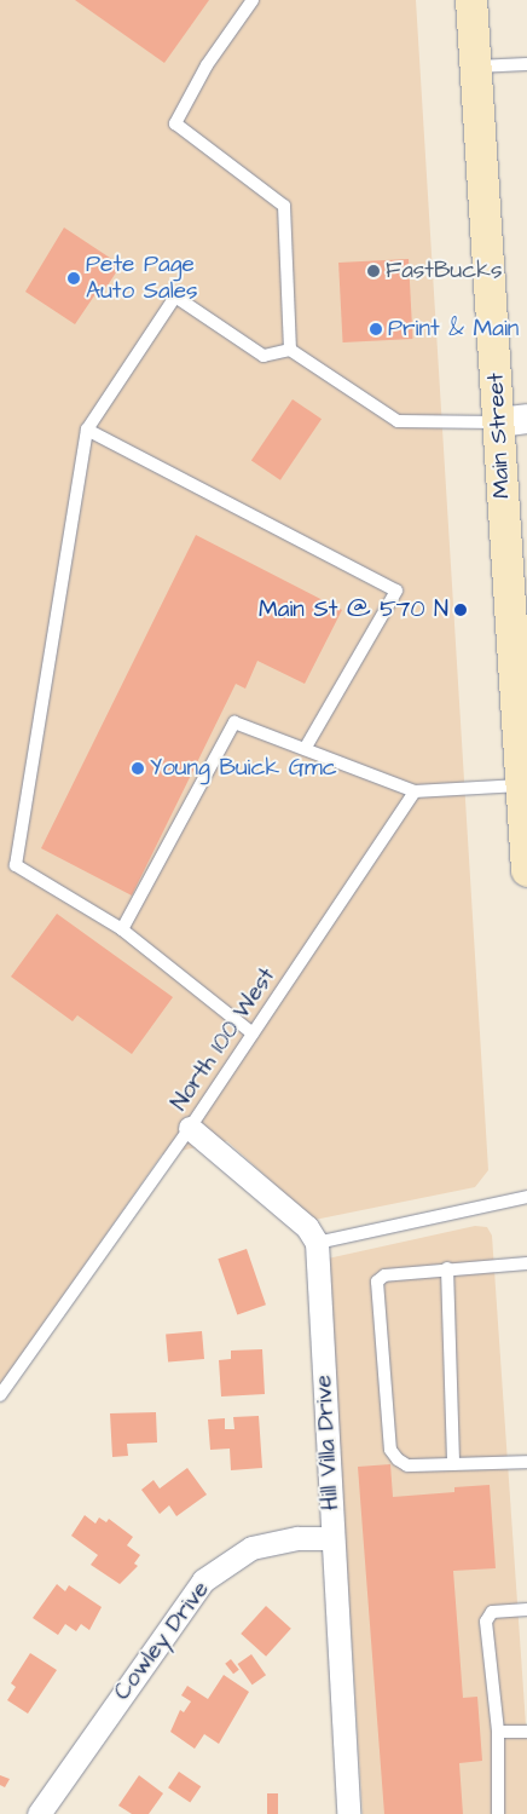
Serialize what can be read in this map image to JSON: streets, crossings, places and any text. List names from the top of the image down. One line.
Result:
{"streets":{"main road":["Main Street"],"street":["Hill Villa Drive","Cowley Drive"],"lane":["North 100 West"]},"crossings":[["Hill Villa Drive","Cowley Drive"]],"places":["FastBucks","Pete Page Auto Sales","Print & Main","Main St @ 570 N","Young Buick Gmc"]}
